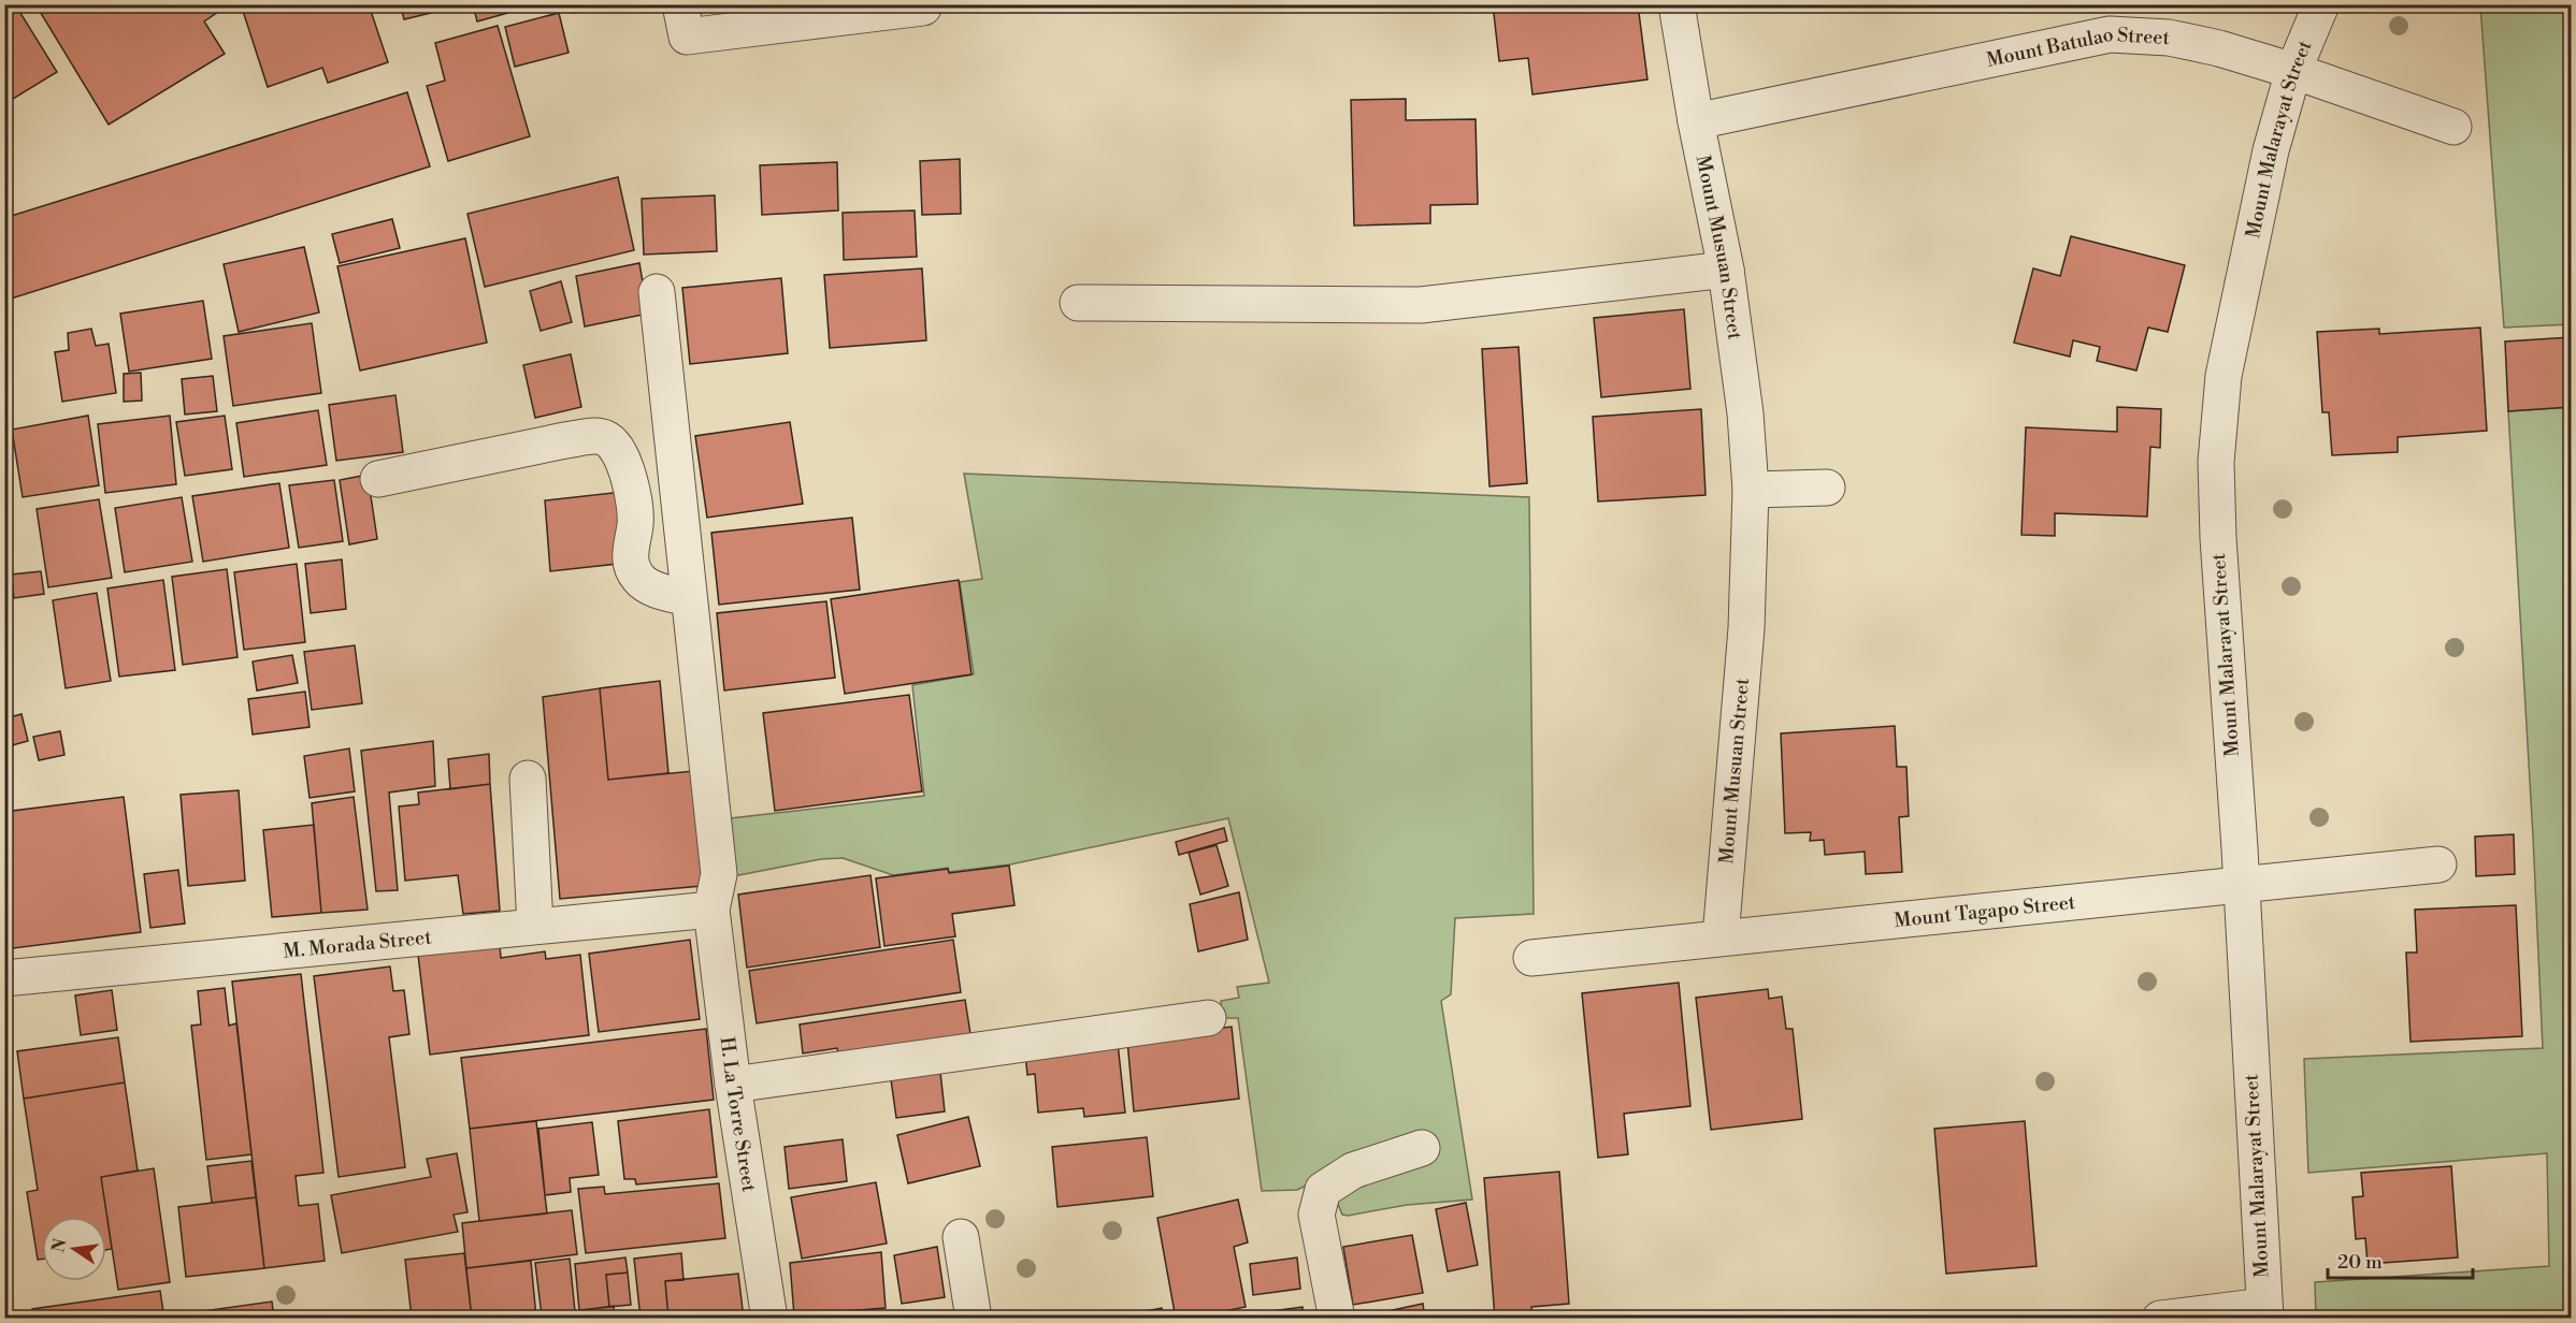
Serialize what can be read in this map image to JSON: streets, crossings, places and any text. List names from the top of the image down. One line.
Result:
{"streets":{"street":["Mount Batulao Street","Mount Malarayat Street","Mount Musuan Street","Mount Tagapo Street","M. Morada Street","H. La Torre Street"]},"crossings":[["Mount Batulao Street","Mount Malarayat Street"],["Mount Batulao Street","Mount Musuan Street"],["Mount Malarayat Street","Mount Tagapo Street"],["Mount Musuan Street","Mount Tagapo Street"],["M. Morada Street","H. La Torre Street"]],"scale_bar":"20 m","north":"left"}
